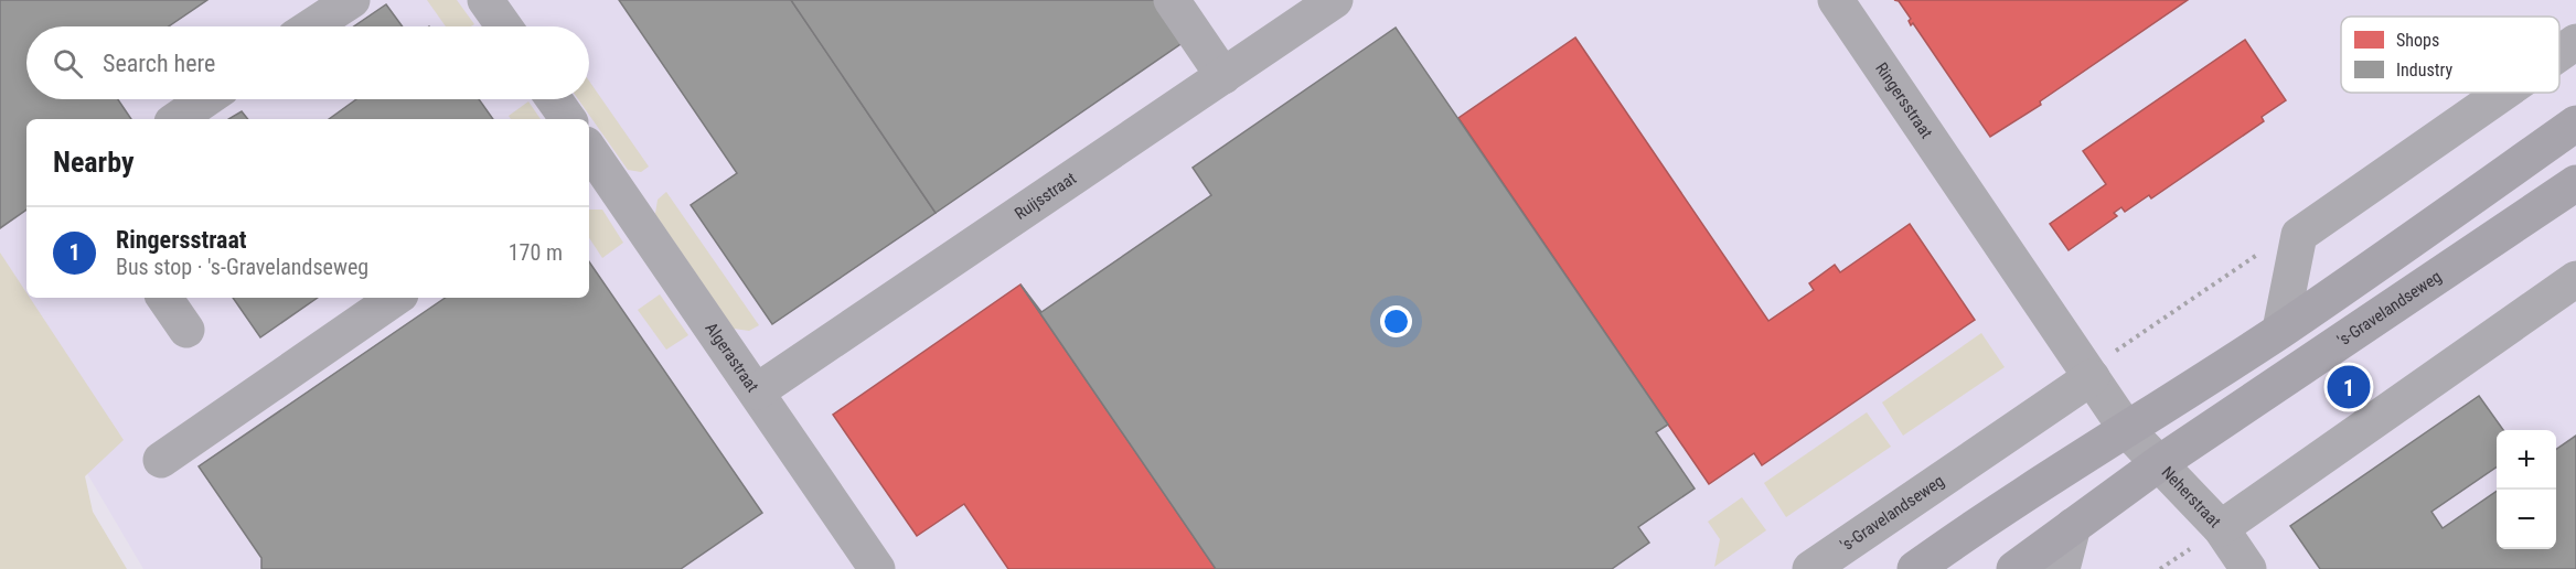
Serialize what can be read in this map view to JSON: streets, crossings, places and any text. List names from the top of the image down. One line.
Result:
{"streets":{"main road":["'s-Gravelandseweg"],"street":["Ringersstraat","Ruijsstraat","Algerastraat","Neherstraat"]},"crossings":[["Ringersstraat","'s-Gravelandseweg"],["Ringersstraat","Neherstraat"],["Ruijsstraat","Algerastraat"],["'s-Gravelandseweg","Neherstraat"]],"legend":["Shops","Industry"],"page":{"search":"Search here","heading":"Nearby","list":[{"mark":"1","name":"Ringersstraat","note":"Bus stop · 's-Gravelandseweg","value":"170 m"}],"pins":"1","map_buttons":["+","−"]}}
